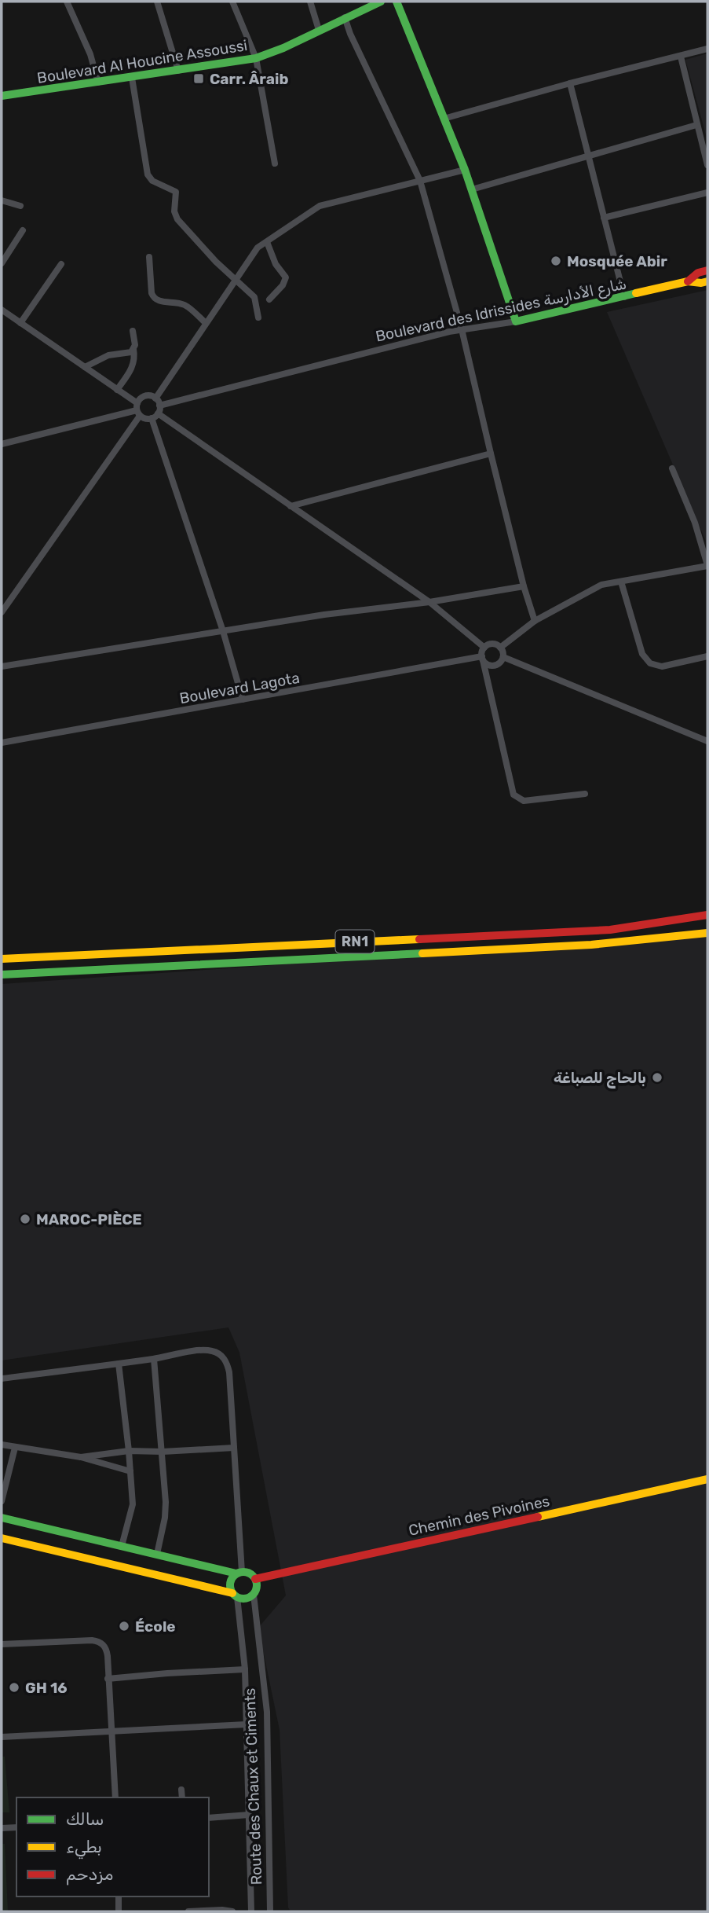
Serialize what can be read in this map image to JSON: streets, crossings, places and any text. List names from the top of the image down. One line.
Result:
{"streets":{"main road":["Boulevard Al Houcine Assoussi","Boulevard des Idrissides شارع الأدارسة","RN1","Chemin des Pivoines"],"street":["Boulevard Lagota","Route des Chaux et Ciments"]},"crossings":[["Chemin des Pivoines","Route des Chaux et Ciments"]],"places":{"transit":["Carr. Âraib"],"other":["Mosquée Abir","بالحاج للصباغة","MAROC-PIÈCE","École","GH 16"]},"legend":["سالك","بطيء","مزدحم"]}
